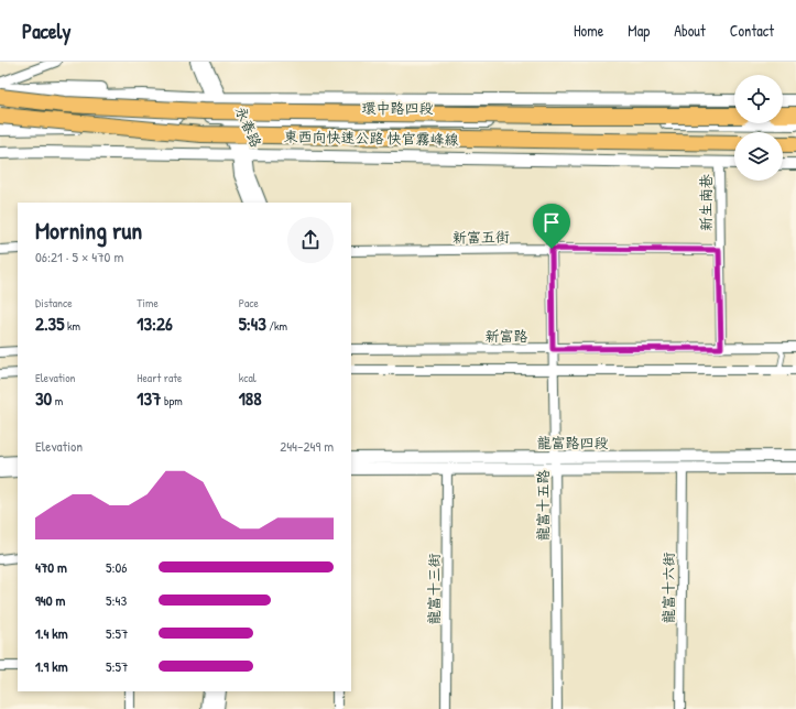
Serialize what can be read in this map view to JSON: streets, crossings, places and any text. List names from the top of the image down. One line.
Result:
{"streets":{"highway":["東西向快速公路 快官霧峰線"],"street":["環中路四段","永春路","新生南巷","新富五街","新富路","龍富路四段","龍富十五路","龍富十六街","龍富十三街"]},"crossings":[["環中路四段","永春路"],["環中路四段","東西向快速公路 快官霧峰線"],["新生南巷","新富五街"],["新生南巷","新富路"],["新富五街","龍富十五路"],["新富路","龍富十五路"],["龍富路四段","龍富十五路"],["龍富路四段","龍富十六街"],["龍富路四段","龍富十三街"]],"page":{"header":"Pacely","nav":["Home","Map","About","Contact"],"heading":["Morning run","06:21 · 5 × 470 m"],"stats":[["Distance","2.35 km"],["Time","13:26"],["Pace","5:43 /km"],["Elevation","30 m"],["Heart rate","137 bpm"],["kcal","188"]],"chart":["Elevation","244–249 m"],"list":[{"name":"470 m","note":"5:06"},{"name":"940 m","note":"5:43"},{"name":"1.4 km","note":"5:57"},{"name":"1.9 km","note":"5:57"}]}}
